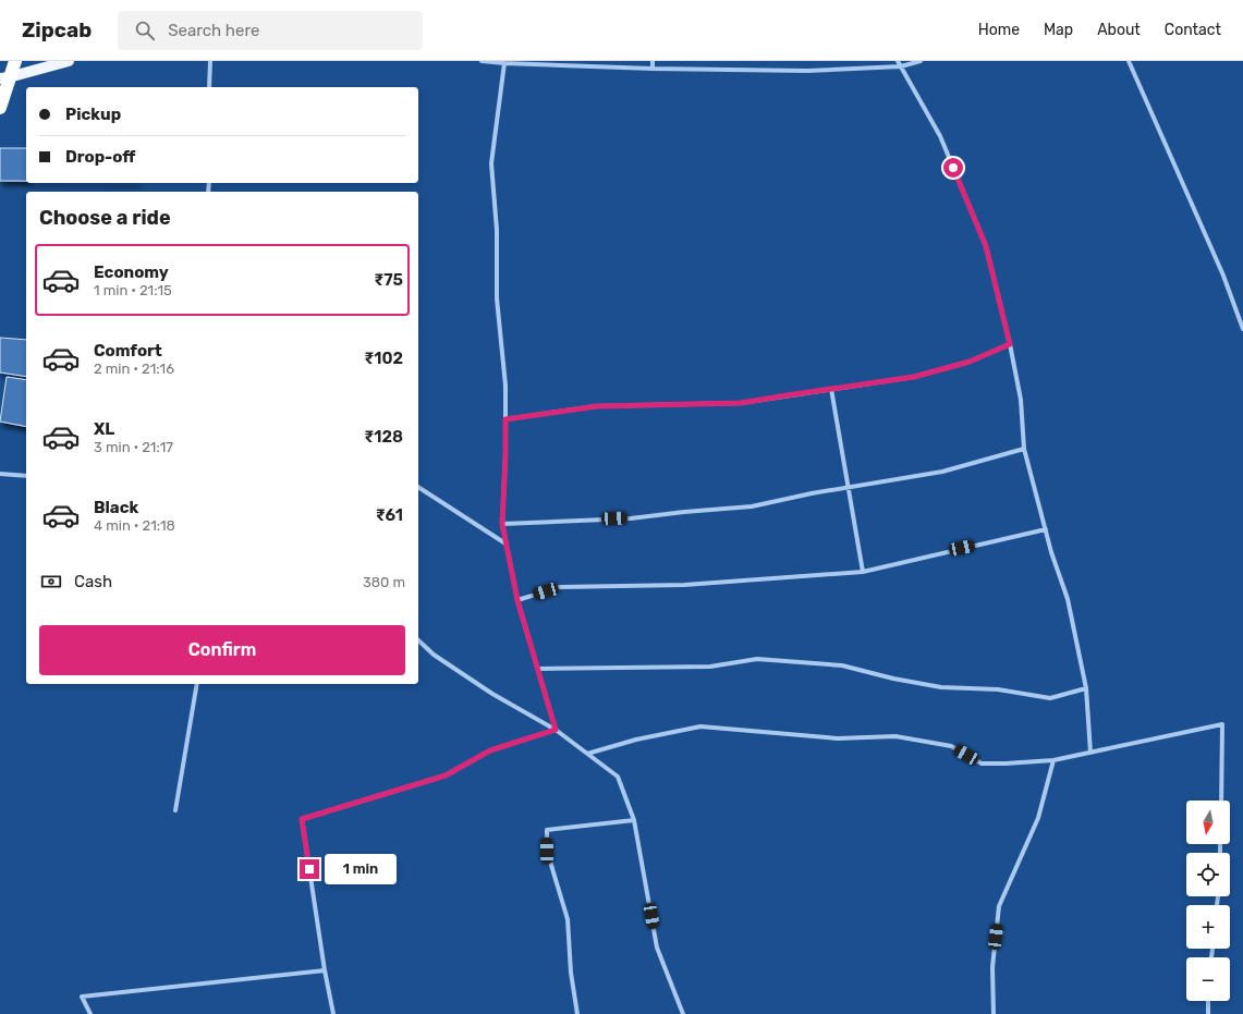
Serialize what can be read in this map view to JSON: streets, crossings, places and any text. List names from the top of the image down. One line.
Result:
{"north":"bottom","page":{"header":"Zipcab","search":"Search here","nav":["Home","Map","About","Contact"],"banner":["Pickup","Drop-off"],"heading":"Choose a ride","list":[{"name":"Economy","note":"1 min · 21:15","value":"₹75"},{"name":"Comfort","note":"2 min · 21:16","value":"₹102"},{"name":"XL","note":"3 min · 21:17","value":"₹128"},{"name":"Black","note":"4 min · 21:18","value":"₹61"}],"pay":["Cash","380 m"],"buttons":"Confirm","map_buttons":["+","−"],"bubble":"1 min"}}
